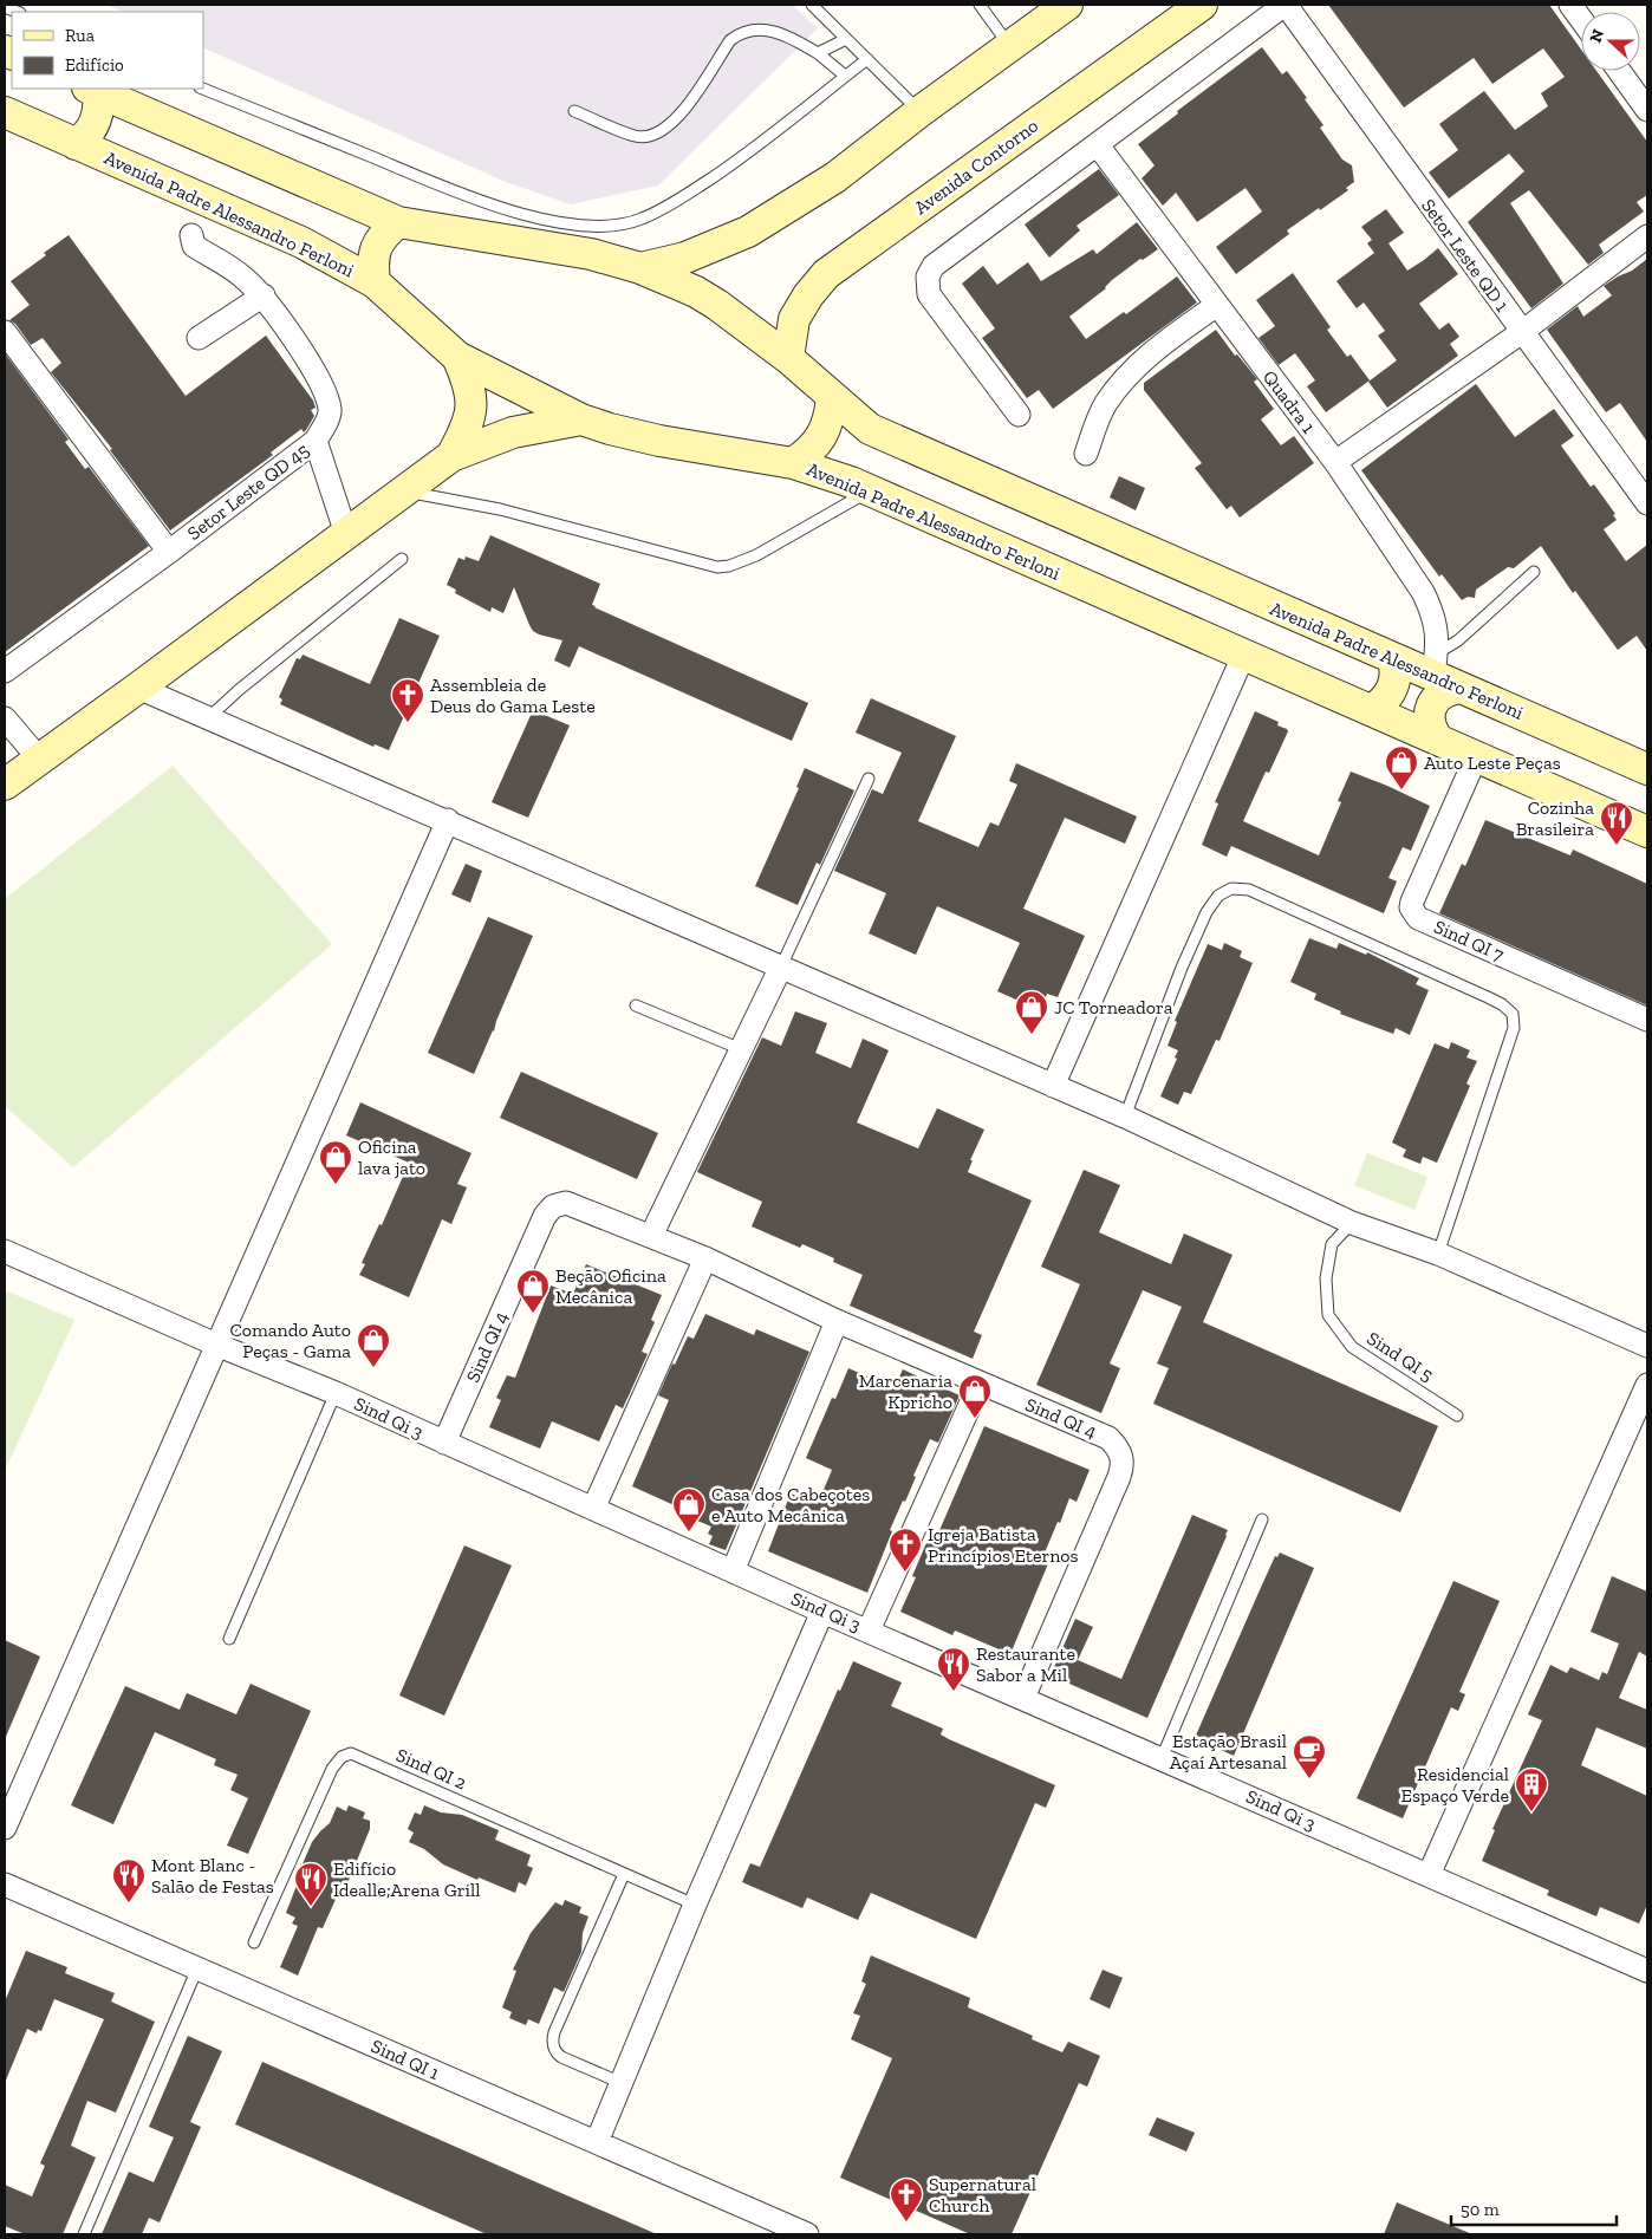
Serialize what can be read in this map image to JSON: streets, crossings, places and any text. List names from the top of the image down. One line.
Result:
{"streets":{"main road":["Avenida Contorno","Avenida Padre Alessandro Ferloni"],"street":["Setor Leste QD 1","Quadra 1","Setor Leste QD 45","Sind QI 7","Sind QI 4","Sind Qi 3","Sind QI 1"],"lane":["Sind QI 5","Sind QI 2"]},"crossings":[["Avenida Contorno","Avenida Padre Alessandro Ferloni"],["Avenida Padre Alessandro Ferloni","Quadra 1"],["Avenida Padre Alessandro Ferloni","Sind QI 7"],["Sind QI 4","Sind Qi 3"]],"places":{"church":["Assembleia de Deus do Gama Leste","Igreja Batista Princípios Eternos","Supernatural Church"],"shop":["Auto Leste Peças","JC Torneadora","Oficina lava jato","Beção Oficina Mecânica","Comando Auto Peças - Gama","Marcenaria Kpricho","Casa dos Cabeçotes e Auto Mecânica"],"restaurant":["Cozinha Brasileira","Restaurante Sabor a Mil","Mont Blanc - Salão de Festas","Edifício Idealle;Arena Grill"],"cafe":["Estação Brasil Açaí Artesanal"],"building":["Residencial Espaço Verde"]},"legend":["Rua","Edifício"],"scale_bar":"50 m","north":"left"}
